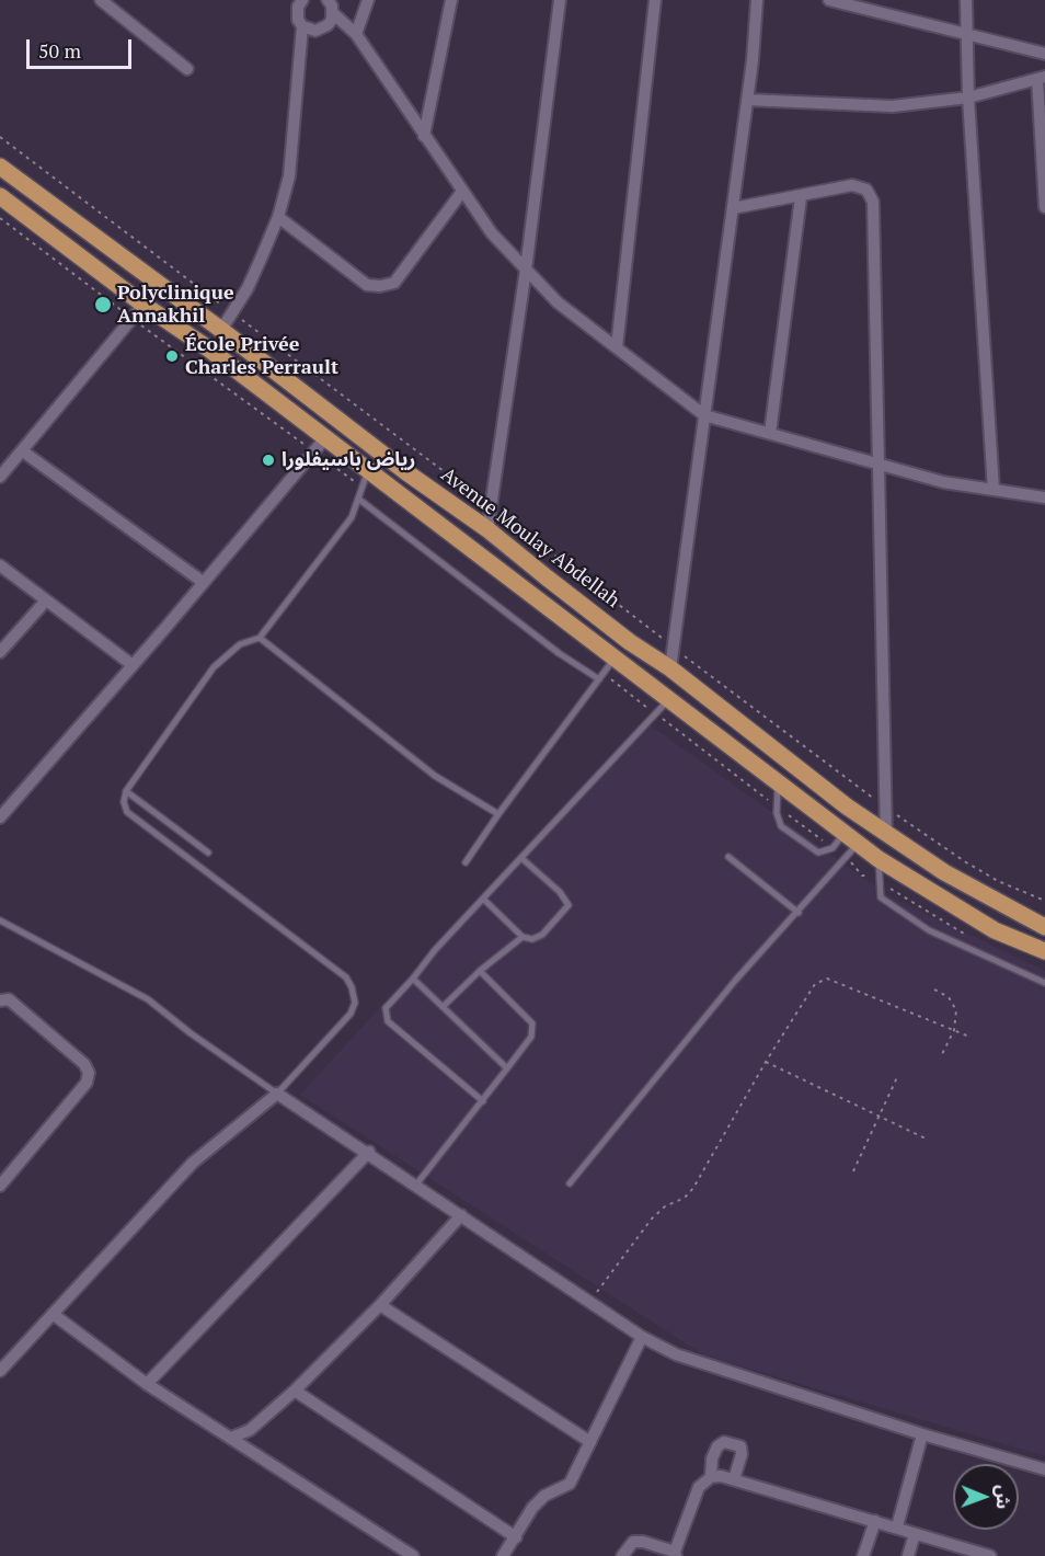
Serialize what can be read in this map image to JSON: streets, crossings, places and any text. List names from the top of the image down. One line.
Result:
{"streets":{"main road":["Avenue Moulay Abdellah"]},"places":["Polyclinique Annakhil","École Privée Charles Perrault","رياض باسيفلورا"],"scale_bar":"50 m","north":"right"}
